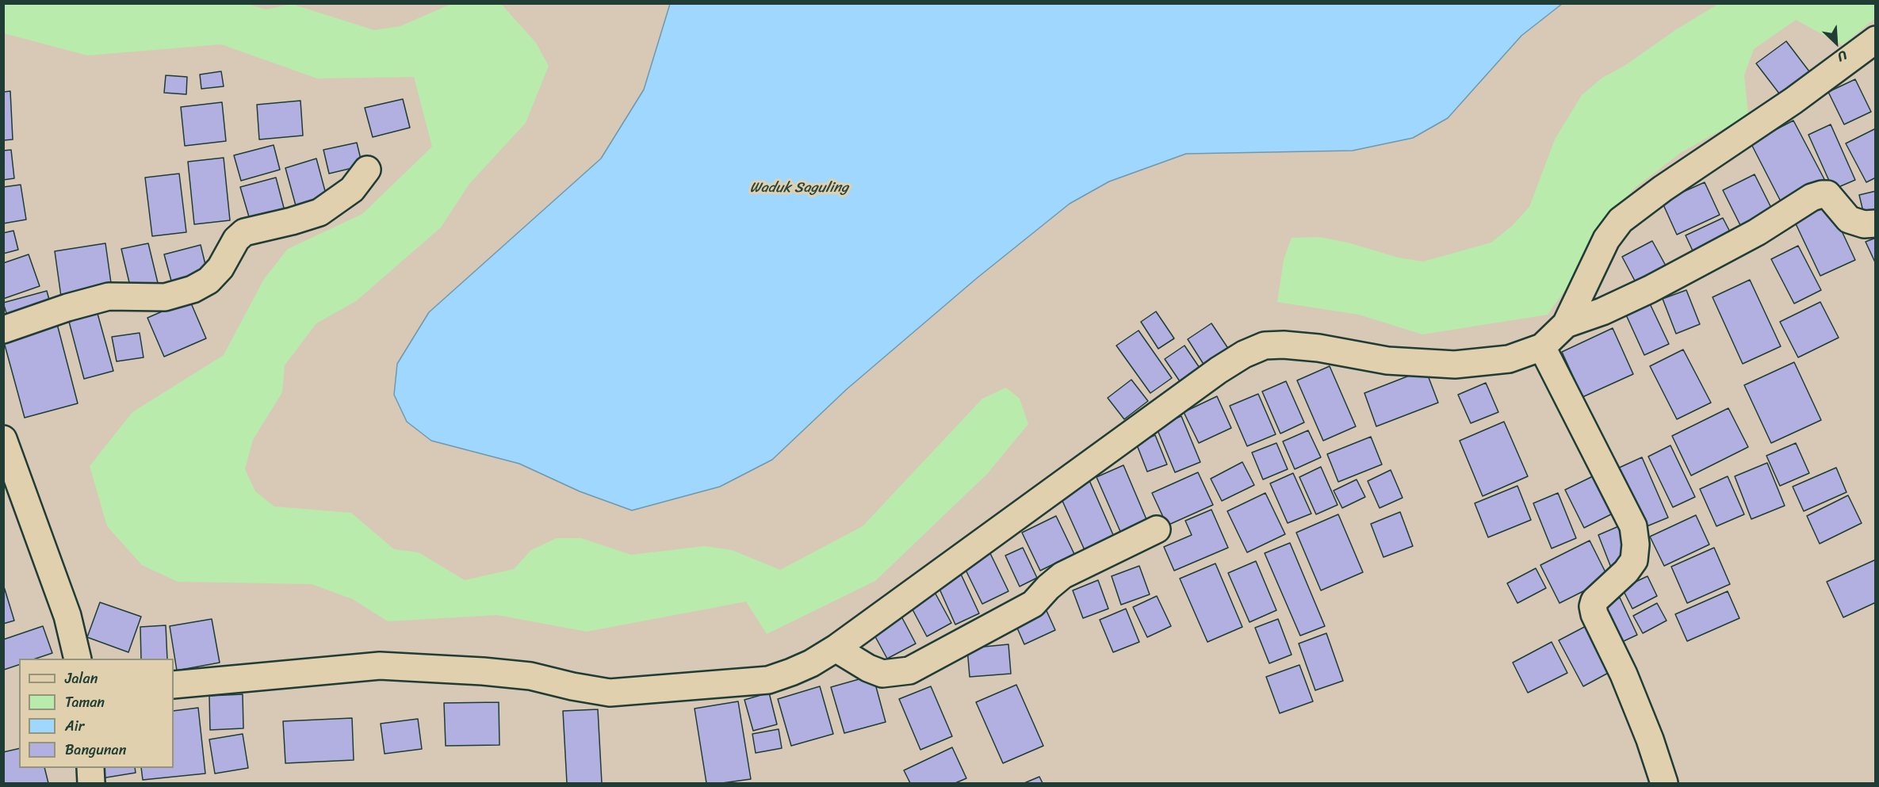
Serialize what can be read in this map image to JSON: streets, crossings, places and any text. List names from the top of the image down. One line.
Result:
{"water":["Waduk Saguling"],"legend":["Jalan","Taman","Air","Bangunan"],"north":"bottom right"}
